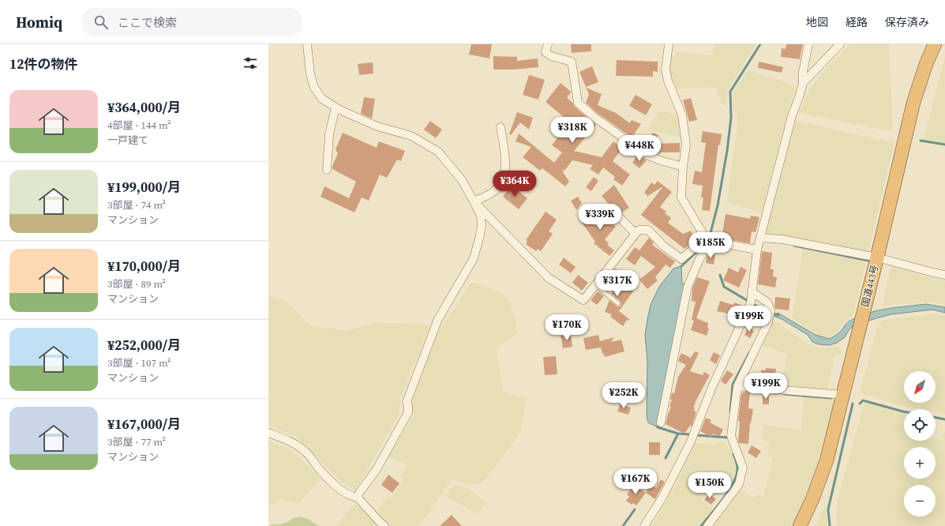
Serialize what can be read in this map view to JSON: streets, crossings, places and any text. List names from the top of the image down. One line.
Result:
{"streets":{"highway":["国道443号"]},"north":"bottom left","page":{"header":"Homiq","search":"ここで検索","nav":["地図","経路","保存済み"],"heading":"12件の物件","list":[{"name":"¥364,000/月","note":"4部屋 · 144 m² · 一戸建て"},{"name":"¥199,000/月","note":"3部屋 · 74 m² · マンション"},{"name":"¥170,000/月","note":"3部屋 · 89 m² · マンション"},{"name":"¥252,000/月","note":"3部屋 · 107 m² · マンション"},{"name":"¥167,000/月","note":"3部屋 · 77 m² · マンション"}],"price":["¥318K","¥448K","¥364K","¥339K","¥185K","¥317K","¥199K","¥170K","¥199K","¥252K","¥167K","¥150K"],"map_buttons":["+","−"]}}
